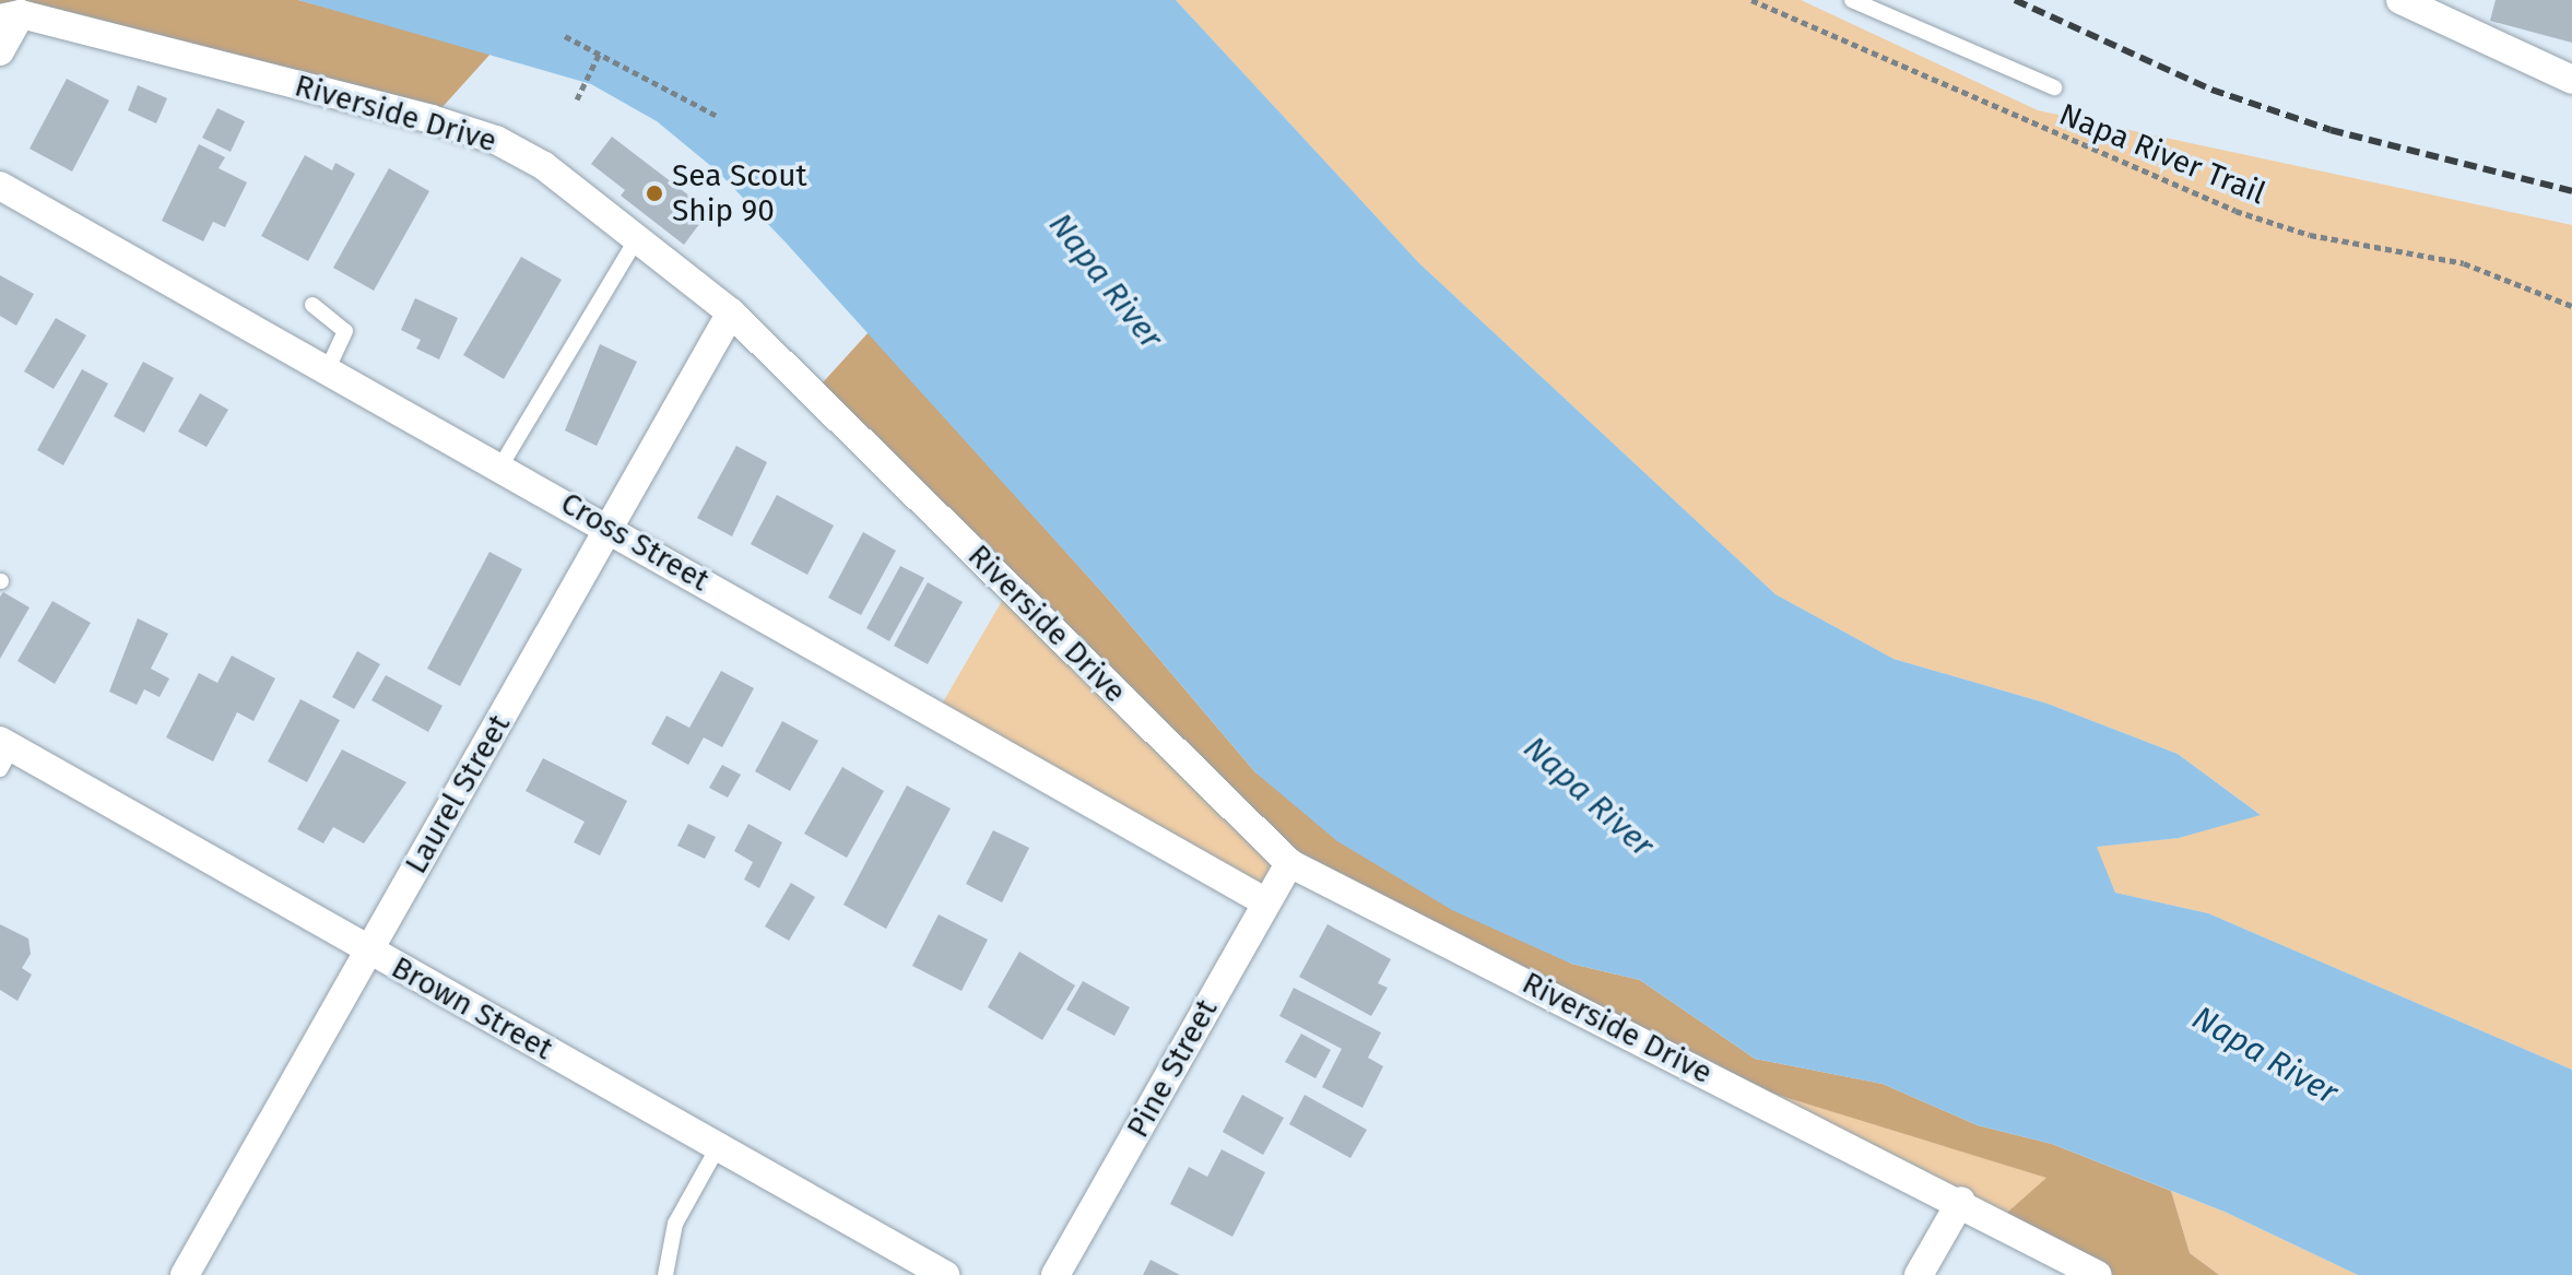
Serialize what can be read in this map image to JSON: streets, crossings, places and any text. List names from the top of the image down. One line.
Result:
{"streets":{"street":["Riverside Drive","Cross Street","Laurel Street","Brown Street","Pine Street"],"path":["Napa River Trail"]},"crossings":[["Riverside Drive","Laurel Street"],["Riverside Drive","Pine Street"],["Cross Street","Laurel Street"],["Cross Street","Pine Street"],["Laurel Street","Brown Street"]],"water":["Napa River"],"places":["Sea Scout Ship 90"]}
